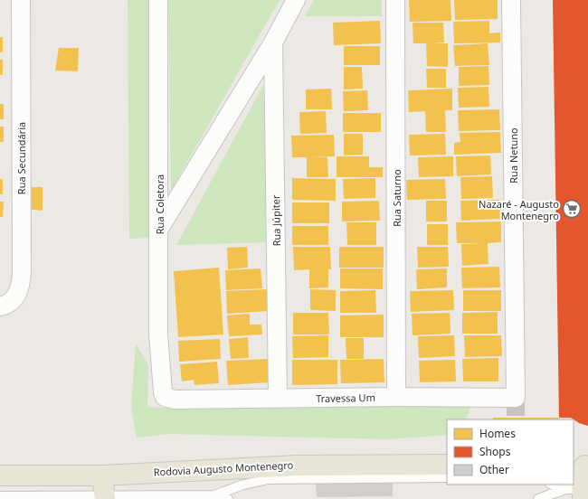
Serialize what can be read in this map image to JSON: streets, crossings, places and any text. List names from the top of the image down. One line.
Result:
{"streets":{"main road":["Rodovia Augusto Montenegro"],"street":["Rua Netuno","Rua Secundária","Rua Saturno","Rua Coletora","Rua Júpiter","Travessa Um"]},"crossings":[["Rua Netuno","Travessa Um"],["Rua Saturno","Travessa Um"],["Rua Coletora","Travessa Um"],["Rua Júpiter","Travessa Um"]],"places":{"supermarket":["Nazaré - Augusto Montenegro"]},"legend":["Homes","Shops","Other"]}
